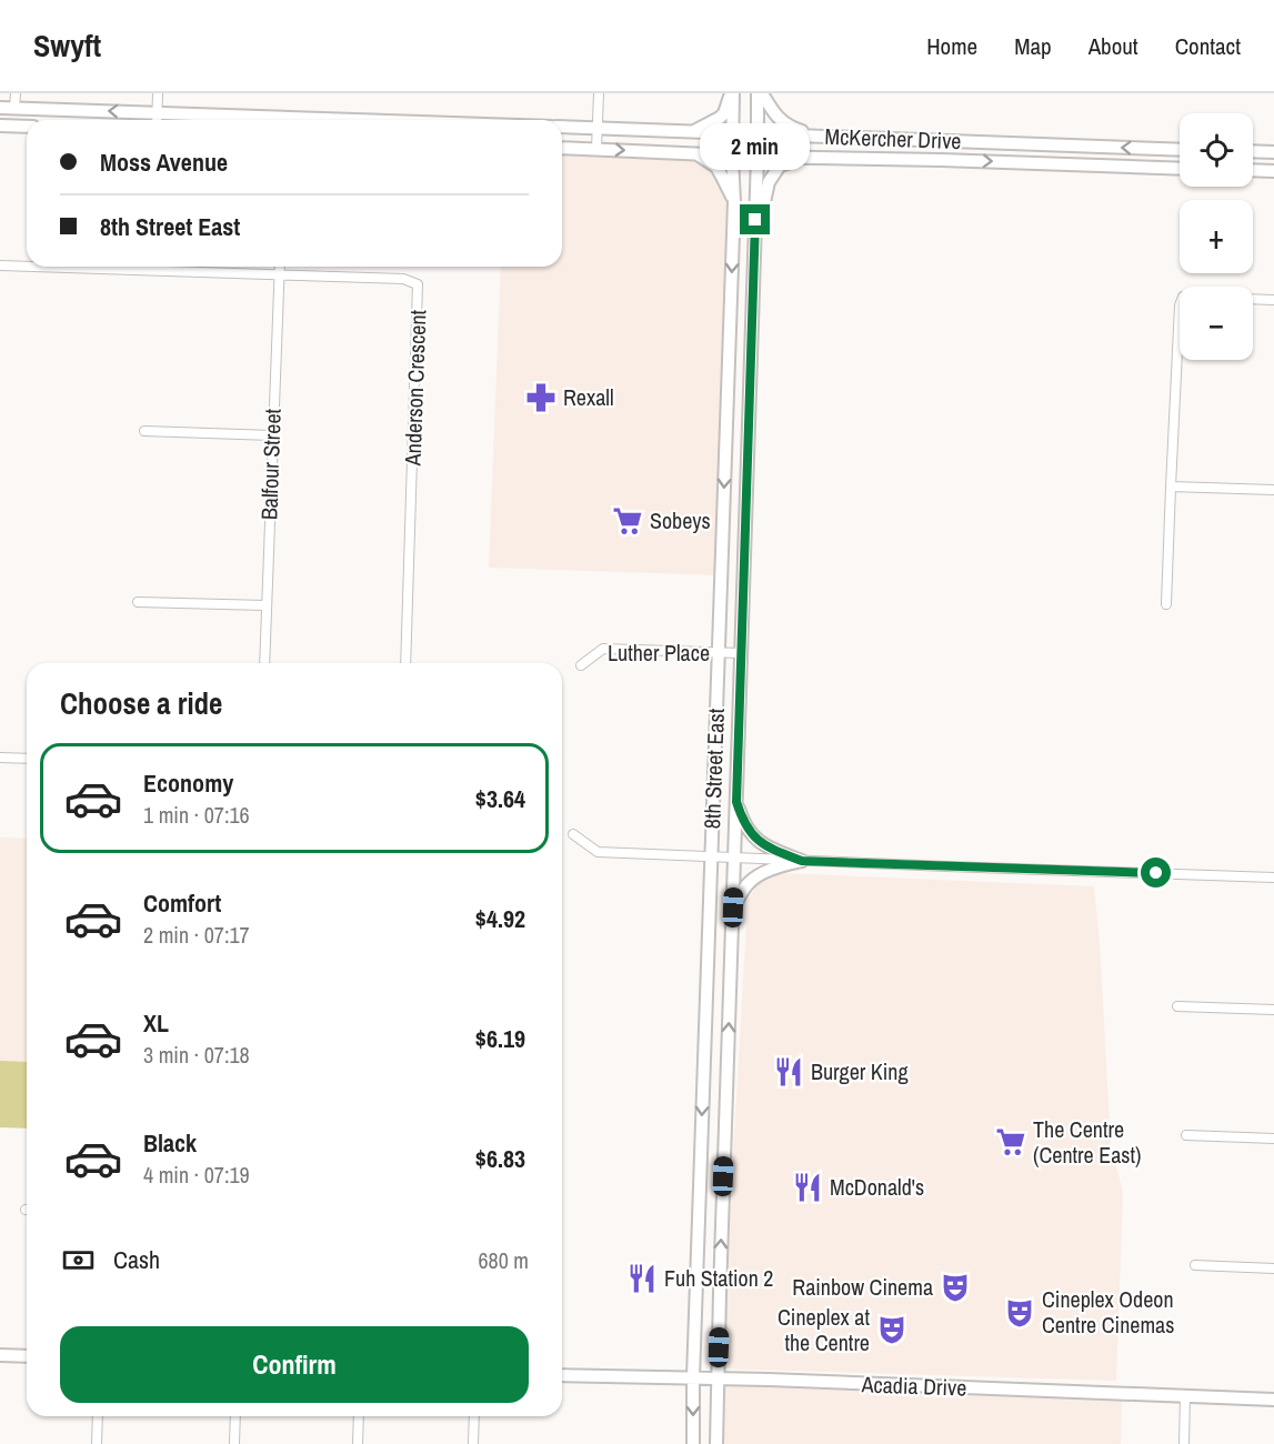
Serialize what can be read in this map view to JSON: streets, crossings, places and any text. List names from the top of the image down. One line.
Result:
{"streets":{"main road":["McKercher Drive","8th Street East","Acadia Drive"],"street":["Anderson Crescent","Balfour Street","Luther Place"]},"crossings":[["McKercher Drive","8th Street East"],["Anderson Crescent","Balfour Street"],["Luther Place","8th Street East"],["8th Street East","Acadia Drive"]],"places":{"pharmacy":["Rexall"],"supermarket":["Sobeys","The Centre (Centre East)"],"restaurant":["Burger King","McDonald's","Fuh Station 2"],"theatre":["Rainbow Cinema","Cineplex Odeon Centre Cinemas","Cineplex at the Centre"]},"page":{"header":"Swyft","nav":["Home","Map","About","Contact"],"map_buttons":["+","−"],"banner":["Moss Avenue","8th Street East"],"bubble":"2 min","heading":"Choose a ride","list":[{"name":"Economy","note":"1 min · 07:16","value":"$3.64"},{"name":"Comfort","note":"2 min · 07:17","value":"$4.92"},{"name":"XL","note":"3 min · 07:18","value":"$6.19"},{"name":"Black","note":"4 min · 07:19","value":"$6.83"}],"pay":["Cash","680 m"],"buttons":"Confirm"}}
